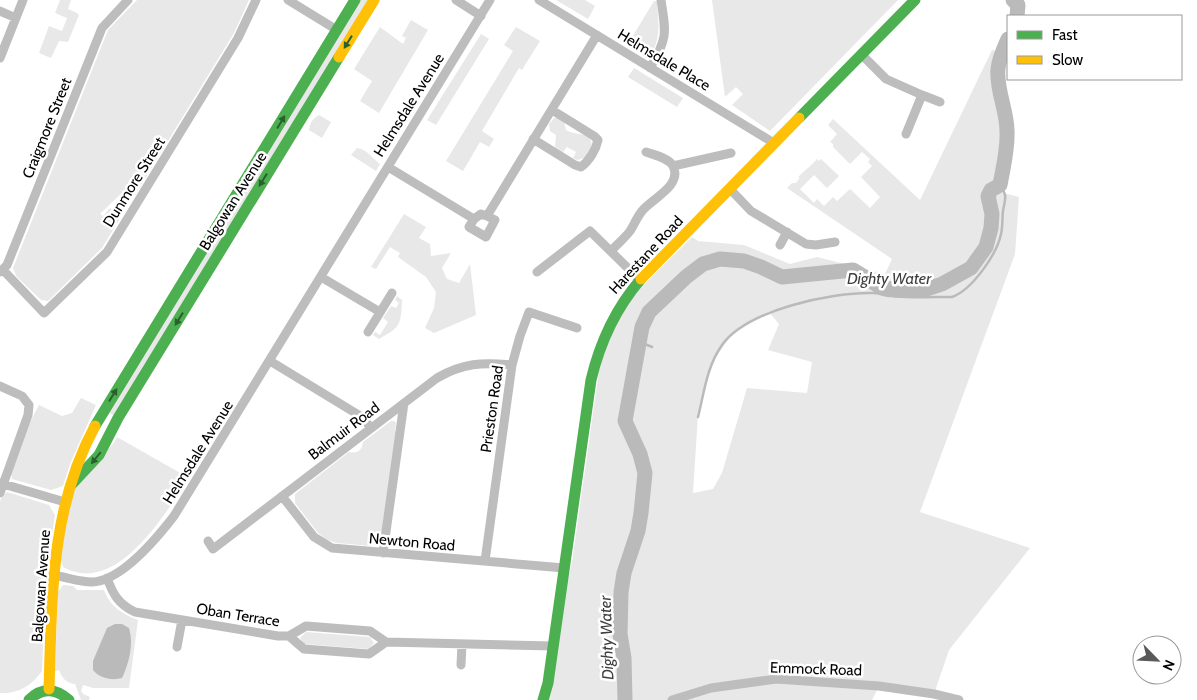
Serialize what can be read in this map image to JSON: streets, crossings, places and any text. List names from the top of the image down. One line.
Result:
{"streets":{"street":["Helmsdale Place","Helmsdale Avenue","Craigmore Street","Dunmore Street","Balgowan Avenue","Harestane Road","Prieston Road","Balmuir Road","Newton Road","Oban Terrace","Emmock Road"]},"crossings":[["Helmsdale Place","Harestane Road"],["Helmsdale Avenue","Balgowan Avenue"],["Helmsdale Avenue","Oban Terrace"],["Craigmore Street","Dunmore Street"],["Harestane Road","Newton Road"],["Harestane Road","Oban Terrace"],["Prieston Road","Balmuir Road"],["Prieston Road","Newton Road"],["Balmuir Road","Newton Road"]],"water":["Dighty Water"],"legend":["Fast","Slow"],"north":"bottom right"}
